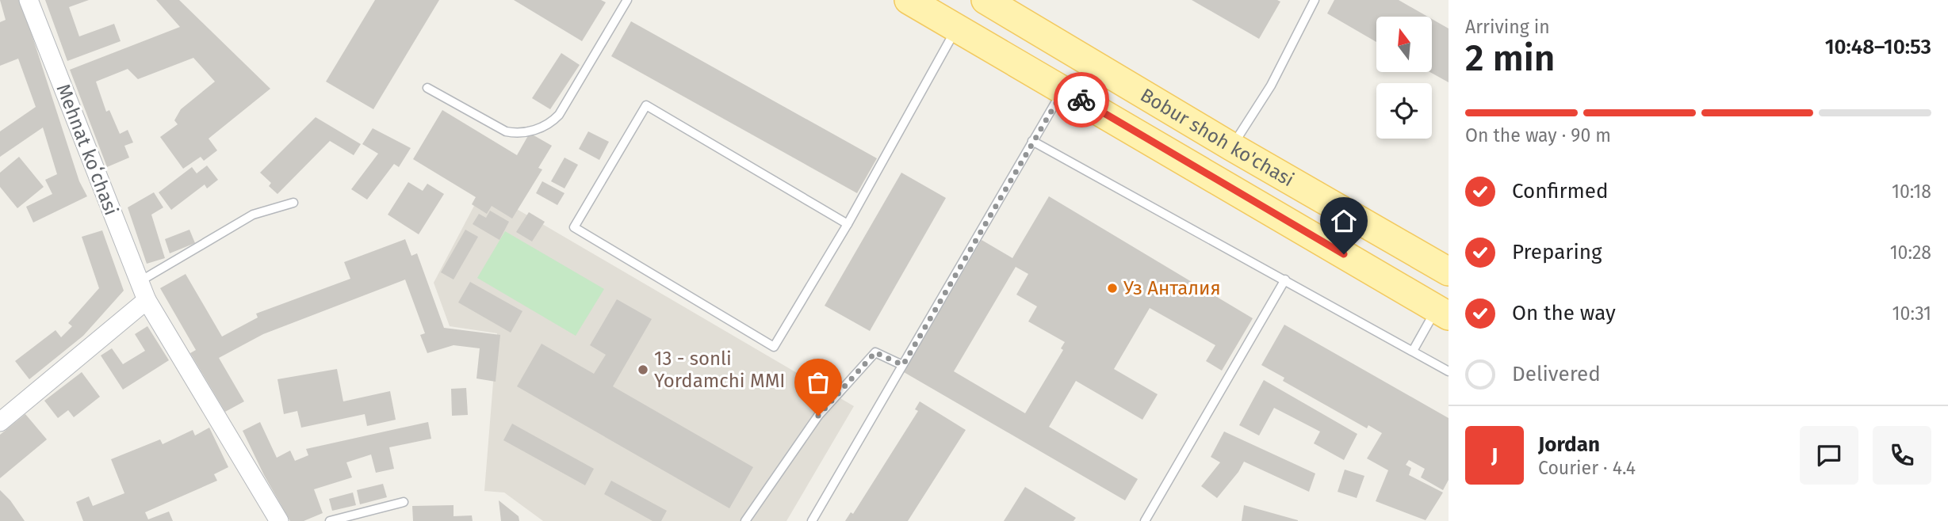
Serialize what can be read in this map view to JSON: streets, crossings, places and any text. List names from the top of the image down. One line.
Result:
{"streets":{"main road":["Bobur shoh ko'chasi"],"street":["Mehnat koʻchasi"]},"places":["Уз Анталия","13 - sonli Yordamchi MMI"],"north":"top","page":{"heading":["2 min","Arriving in","10:48–10:53"],"panel":["Jordan","Courier · 4.4"],"bar":"On the way · 90 m","list":[["Confirmed","10:18"],["Preparing","10:28"],["On the way","10:31"],"Delivered"],"round":"J"}}
